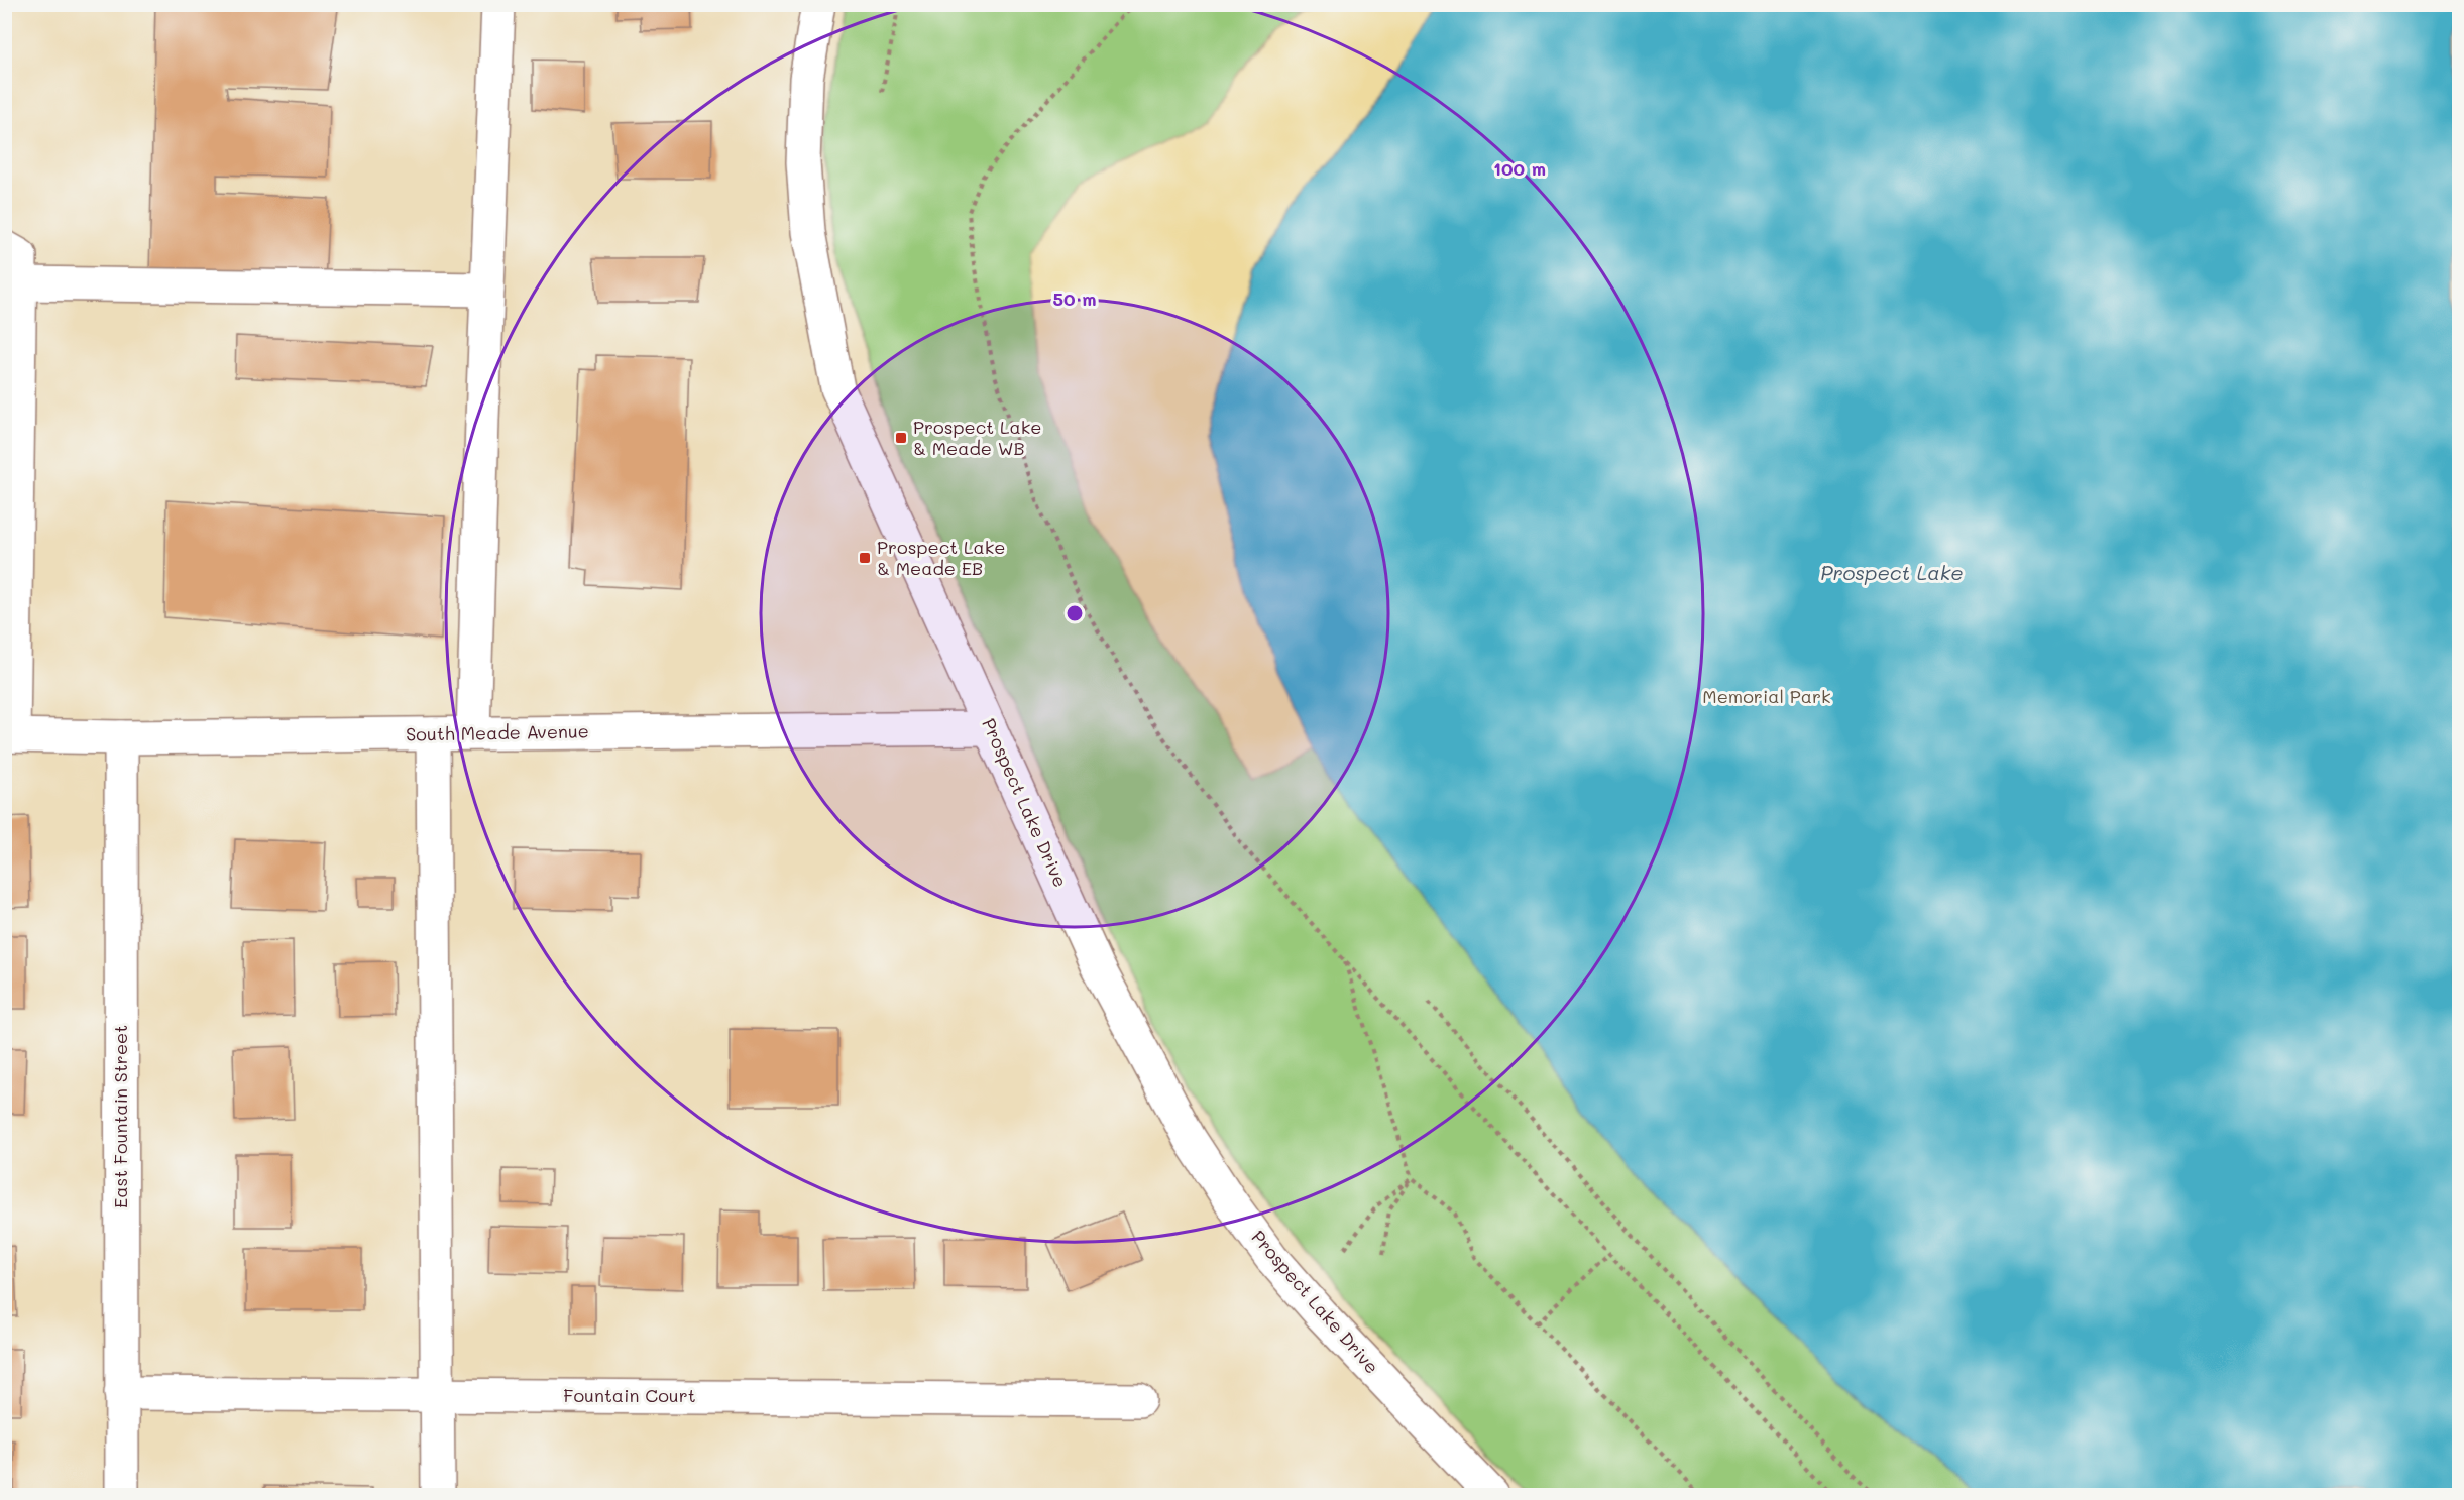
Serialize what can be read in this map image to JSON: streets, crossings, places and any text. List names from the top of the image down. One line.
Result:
{"streets":{"street":["South Meade Avenue","Prospect Lake Drive","East Fountain Street","Fountain Court"]},"crossings":[["South Meade Avenue","Prospect Lake Drive"],["South Meade Avenue","East Fountain Street"],["East Fountain Street","Fountain Court"]],"water":["Prospect Lake"],"parks":["Memorial Park"],"places":{"transit":["Prospect Lake & Meade WB","Prospect Lake & Meade EB"]},"rings":["100 m","50 m"]}
